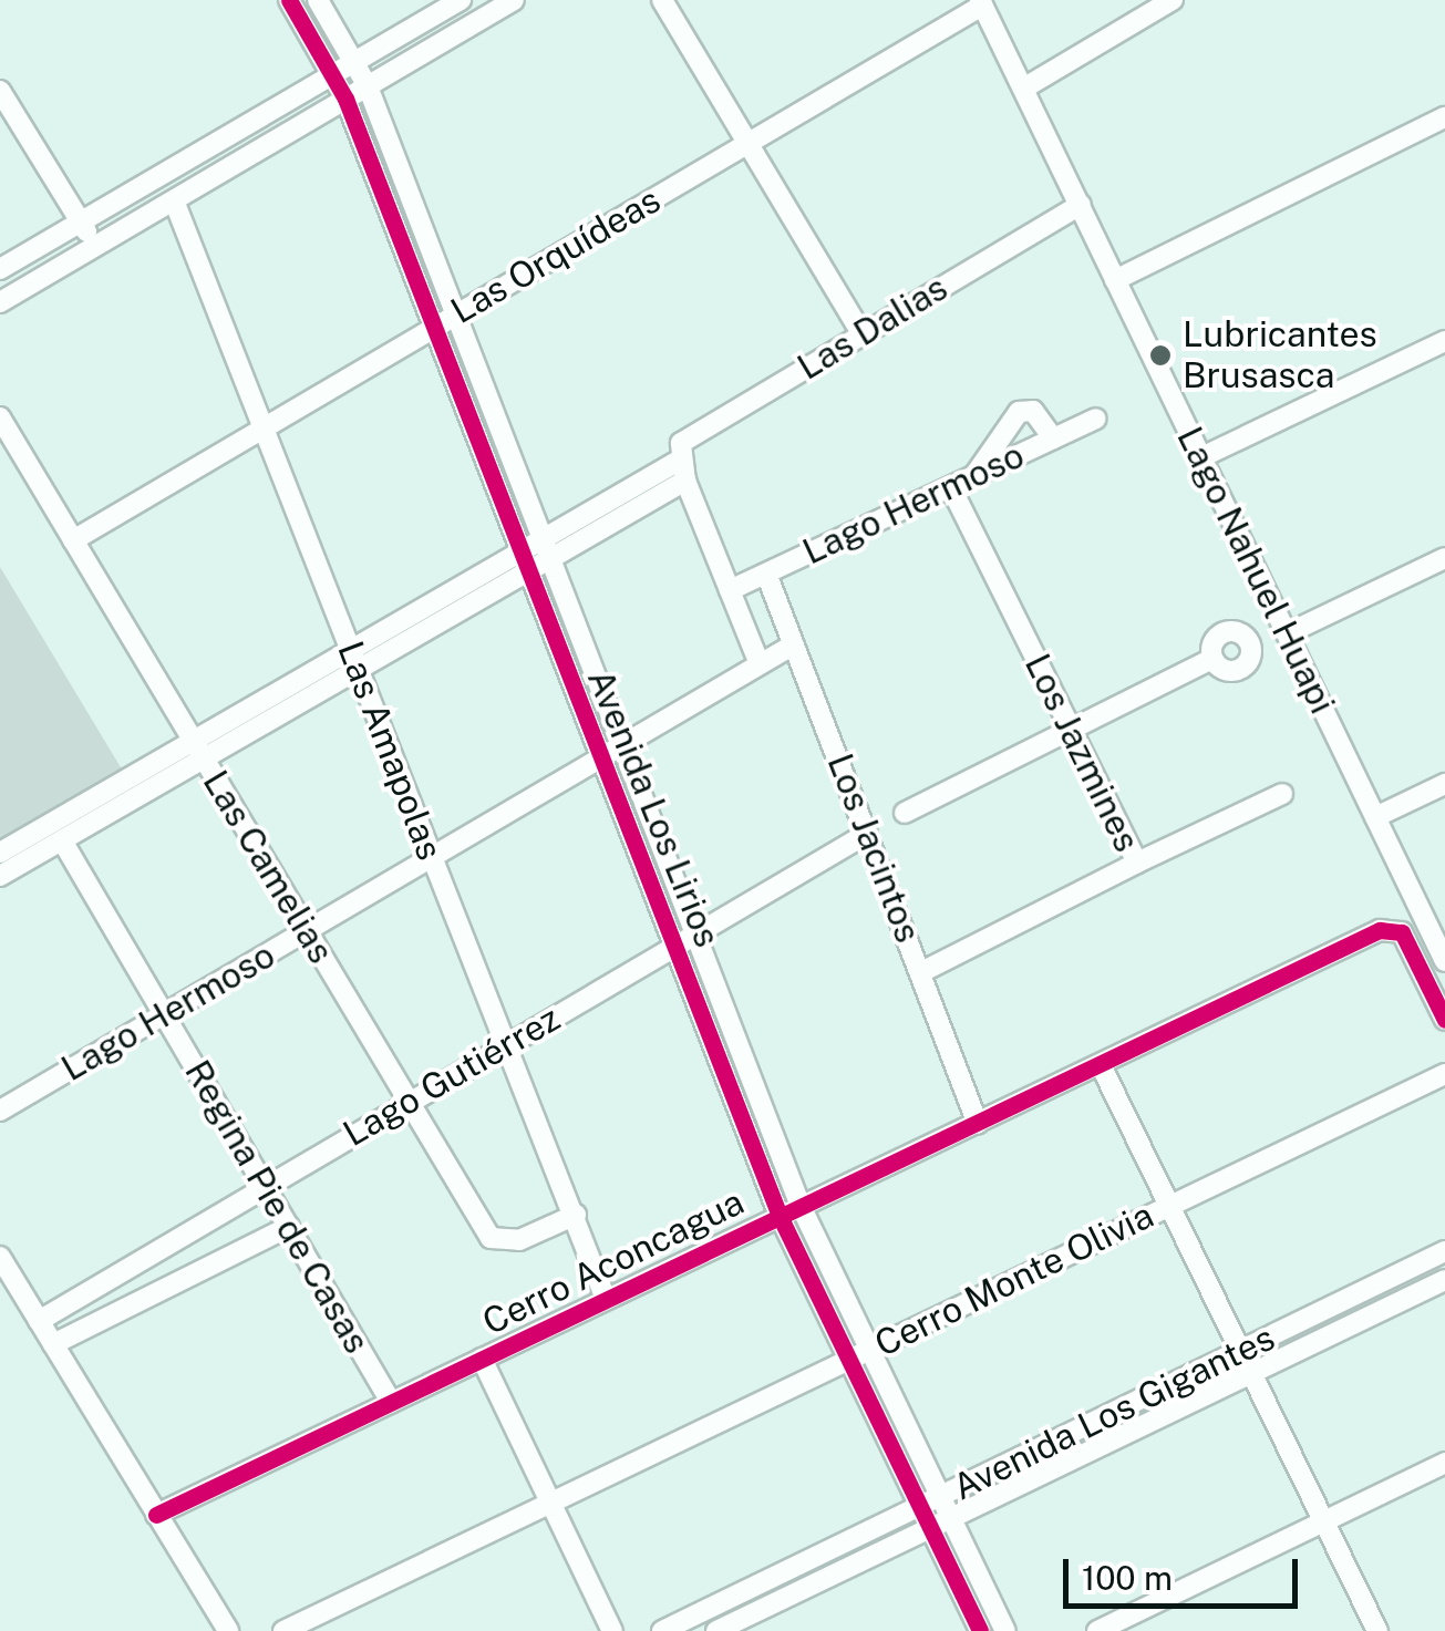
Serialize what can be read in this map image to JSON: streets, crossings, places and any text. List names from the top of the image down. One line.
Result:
{"streets":{"street":["Las Orquídeas","Las Dalias","Lago Hermoso","Lago Nahuel Huapi","Las Amapolas","Los Jazmines","Avenida Los Lirios","Los Jacintos","Las Camelias","Lago Gutiérrez","Regina Pie de Casas","Cerro Aconcagua","Cerro Monte Olivia","Avenida Los Gigantes"]},"crossings":[["Las Orquídeas","Lago Nahuel Huapi"],["Las Orquídeas","Las Amapolas"],["Las Orquídeas","Avenida Los Lirios"],["Las Orquídeas","Las Camelias"],["Las Dalias","Lago Nahuel Huapi"],["Las Dalias","Las Amapolas"],["Las Dalias","Avenida Los Lirios"],["Las Dalias","Las Camelias"],["Las Dalias","Regina Pie de Casas"],["Lago Hermoso","Las Amapolas"],["Lago Hermoso","Los Jazmines"],["Lago Hermoso","Avenida Los Lirios"],["Lago Hermoso","Los Jacintos"],["Lago Hermoso","Las Camelias"],["Lago Hermoso","Regina Pie de Casas"],["Las Amapolas","Las Camelias"],["Las Amapolas","Lago Gutiérrez"],["Las Amapolas","Cerro Aconcagua"],["Los Jazmines","Los Jacintos"],["Avenida Los Lirios","Lago Gutiérrez"],["Avenida Los Lirios","Cerro Aconcagua"],["Avenida Los Lirios","Cerro Monte Olivia"],["Avenida Los Lirios","Avenida Los Gigantes"],["Los Jacintos","Lago Gutiérrez"],["Los Jacintos","Cerro Aconcagua"],["Las Camelias","Lago Gutiérrez"],["Lago Gutiérrez","Regina Pie de Casas"],["Regina Pie de Casas","Cerro Aconcagua"]],"places":["Lubricantes Brusasca"],"scale_bar":"100 m"}
